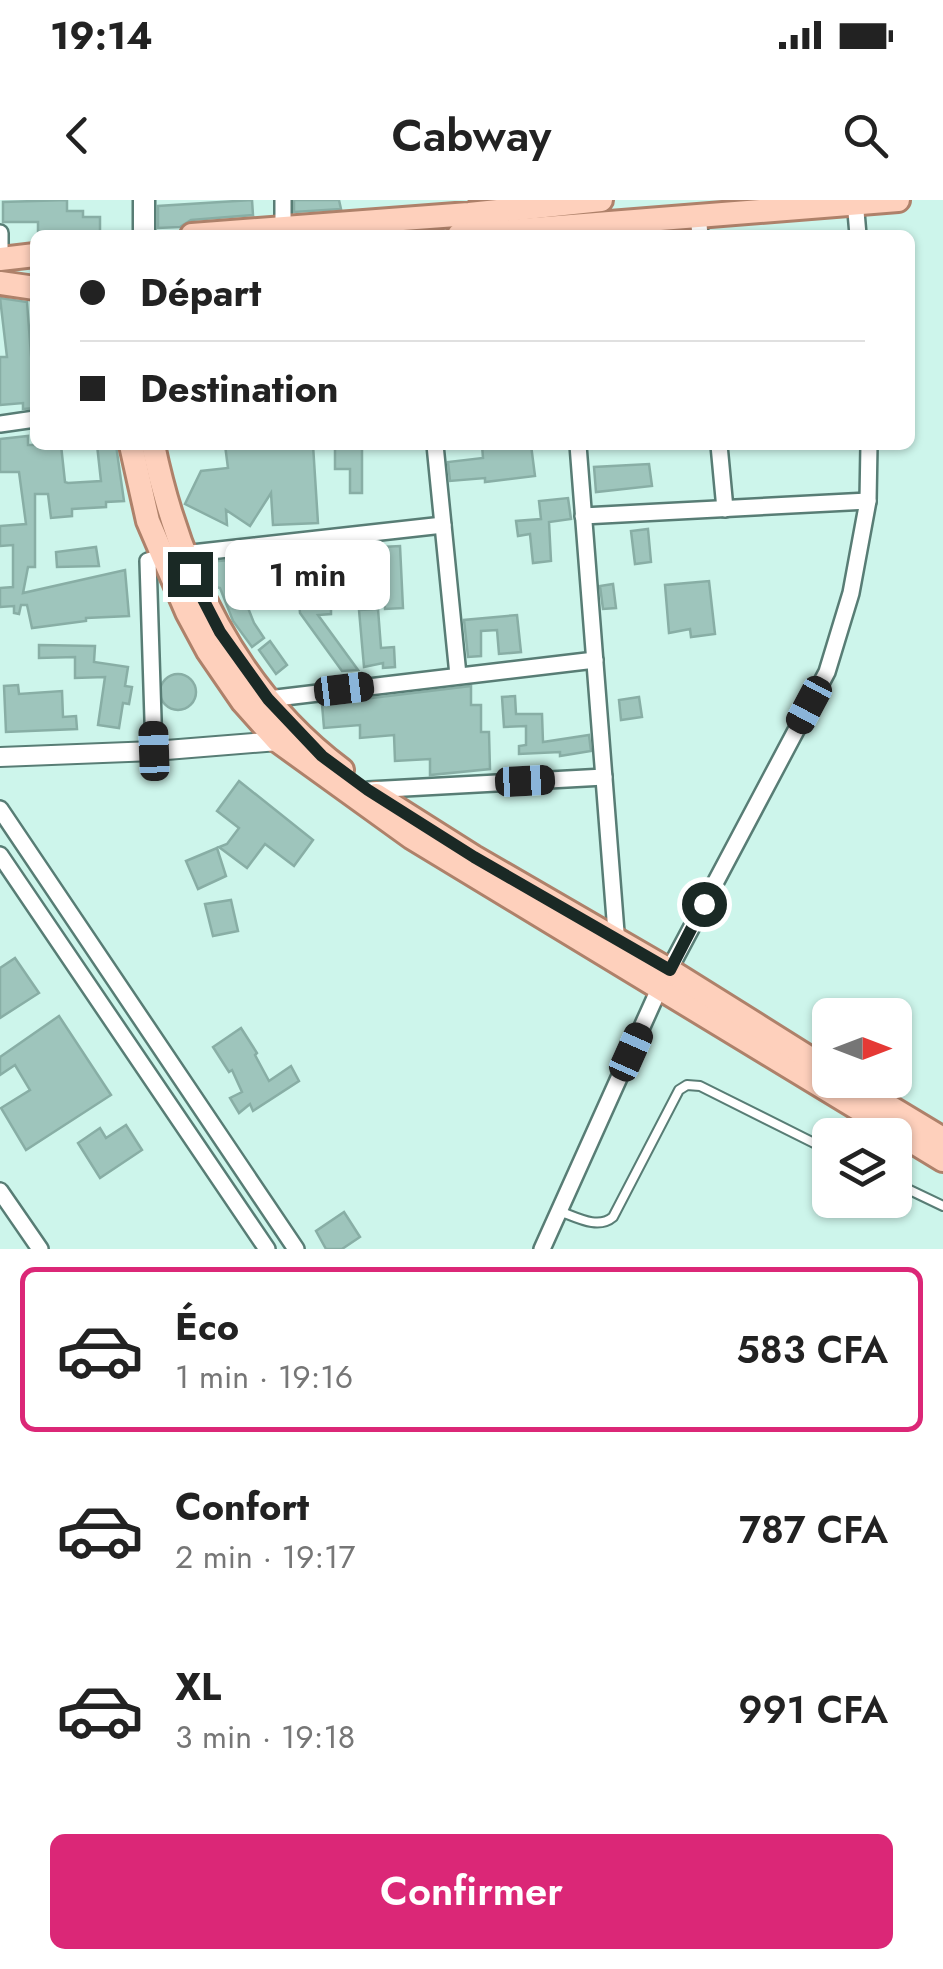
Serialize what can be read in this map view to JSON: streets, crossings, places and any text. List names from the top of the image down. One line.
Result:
{"north":"right","page":{"status":"19:14","header":"Cabway","banner":["Départ","Destination"],"bubble":"1 min","list":[{"name":"Éco","note":"1 min · 19:16","value":"583 CFA"},{"name":"Confort","note":"2 min · 19:17","value":"787 CFA"},{"name":"XL","note":"3 min · 19:18","value":"991 CFA"}],"buttons":"Confirmer"}}
